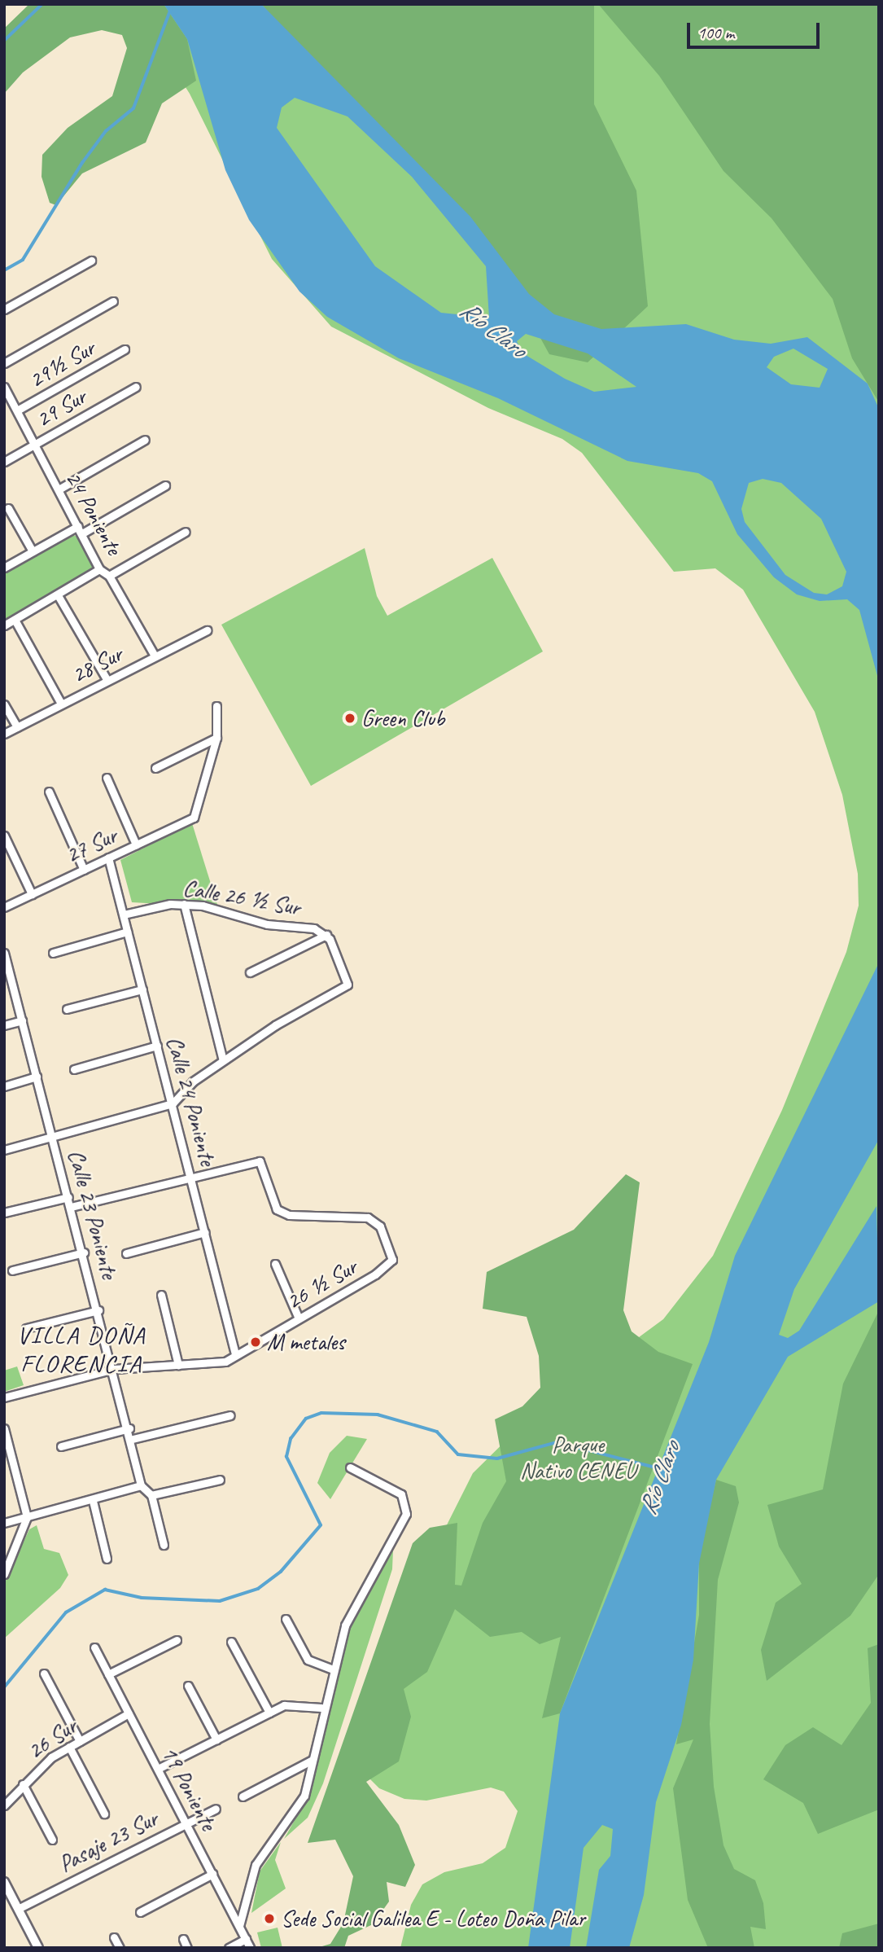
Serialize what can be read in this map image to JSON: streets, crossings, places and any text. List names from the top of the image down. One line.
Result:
{"streets":{"street":["29½ Sur","29 Sur","24 Poniente","28 Sur","27 Sur","Calle 26 ½ Sur","Calle 24 Poniente","Calle 23 Poniente","26 ½ Sur","26 Sur","19 Poniente","Pasaje 23 Sur"]},"crossings":[["29½ Sur","24 Poniente"],["29 Sur","24 Poniente"],["24 Poniente","28 Sur"],["27 Sur","Calle 24 Poniente"],["Calle 26 ½ Sur","Calle 24 Poniente"],["Calle 24 Poniente","26 ½ Sur"],["Calle 23 Poniente","26 ½ Sur"],["26 Sur","19 Poniente"],["19 Poniente","Pasaje 23 Sur"]],"districts":["VILLA DOÑA FLORENCIA"],"water":["Río Claro"],"parks":["Parque Nativo CENEU"],"places":["Green Club","M metales","Sede Social Galilea E - Loteo Doña Pilar"],"scale_bar":"100 m"}
